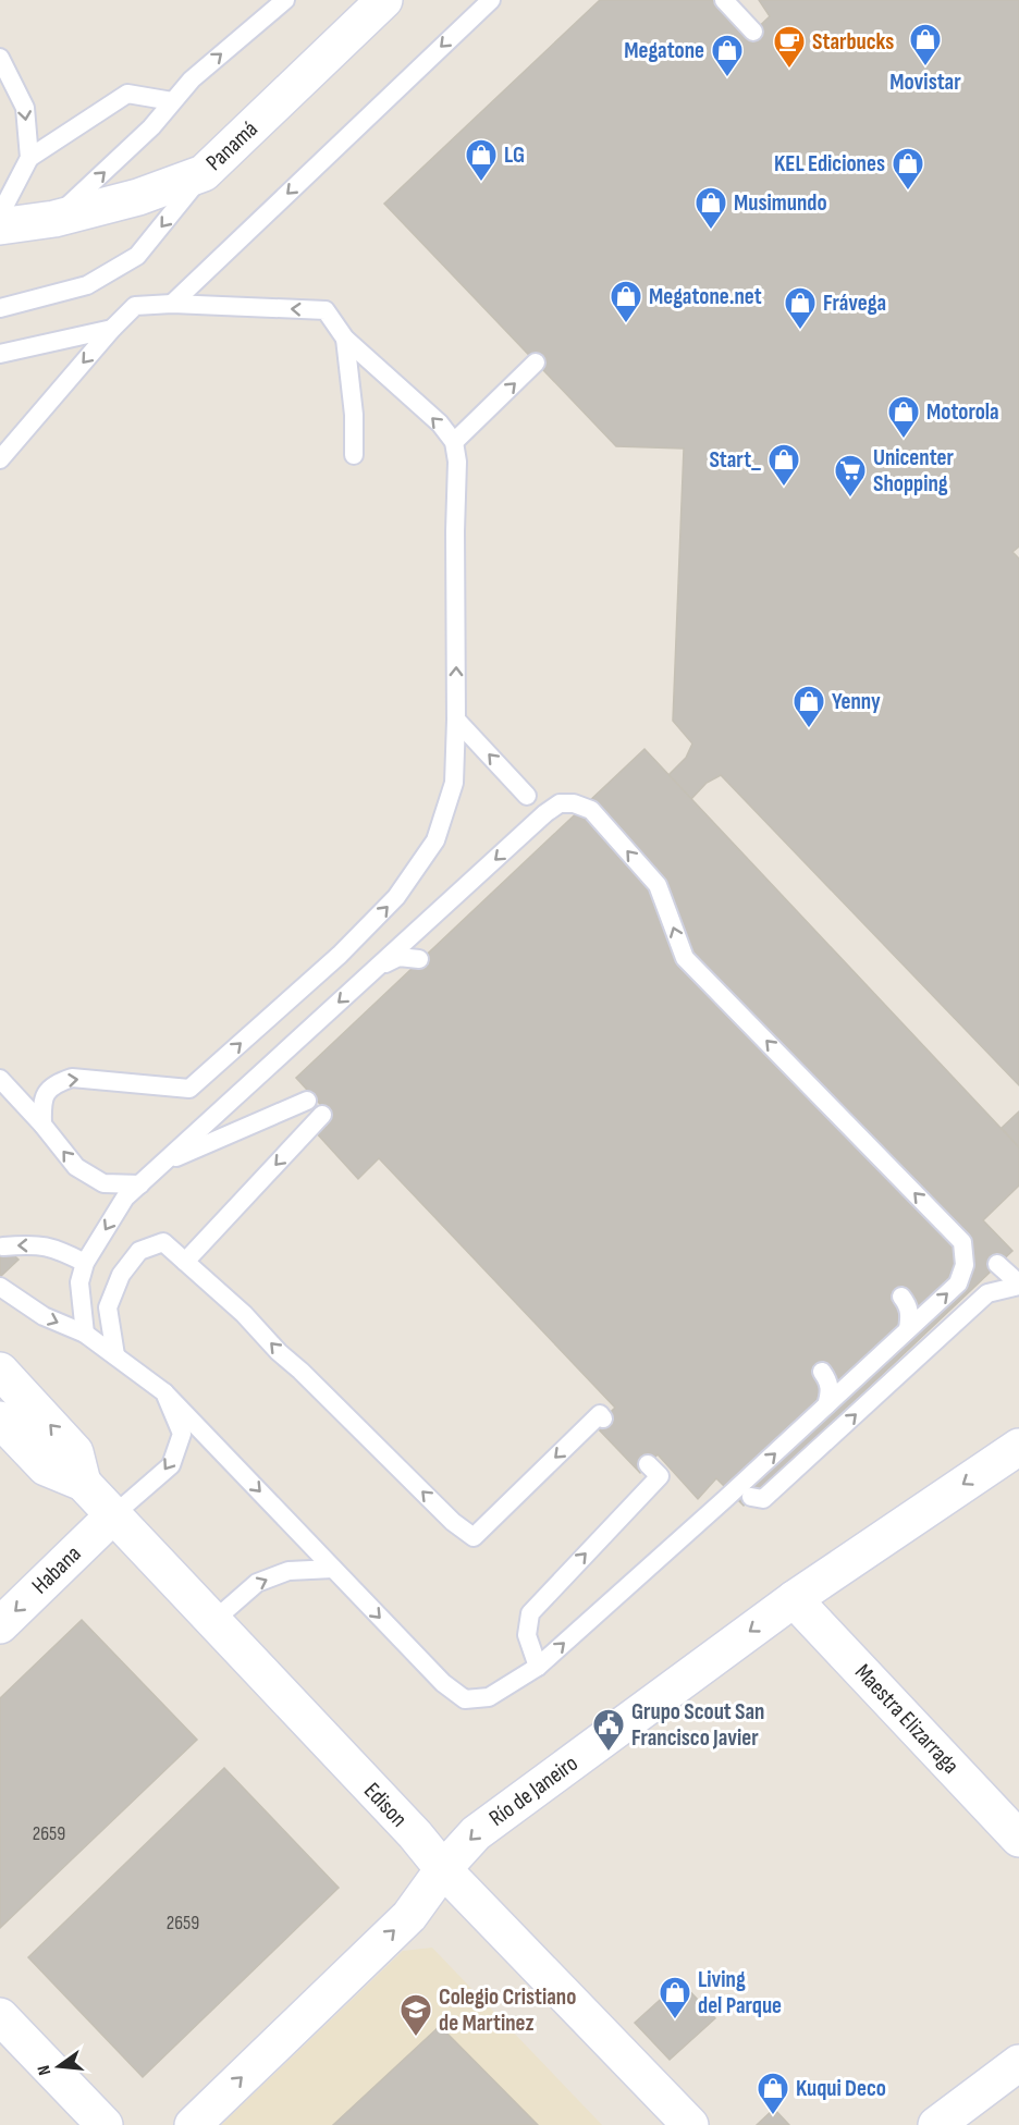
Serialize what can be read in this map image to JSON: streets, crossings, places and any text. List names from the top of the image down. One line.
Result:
{"streets":{"street":["Panamá","Habana","Maestra Elizarraga","Río de Janeiro","Edison"]},"crossings":[["Habana","Edison"],["Maestra Elizarraga","Río de Janeiro"],["Río de Janeiro","Edison"]],"one_way":["Habana"],"places":{"shop":["Movistar","Megatone","LG","KEL Ediciones","Musimundo","Megatone.net","Frávega","Motorola","Start_","Yenny","Living del Parque","Kuqui Deco"],"cafe":["Starbucks"],"supermarket":["Unicenter Shopping"],"public building":["Grupo Scout San Francisco Javier"],"school or university":["Colegio Cristiano de Martinez"]},"house_numbers":["2659","2659"],"north":"left"}
